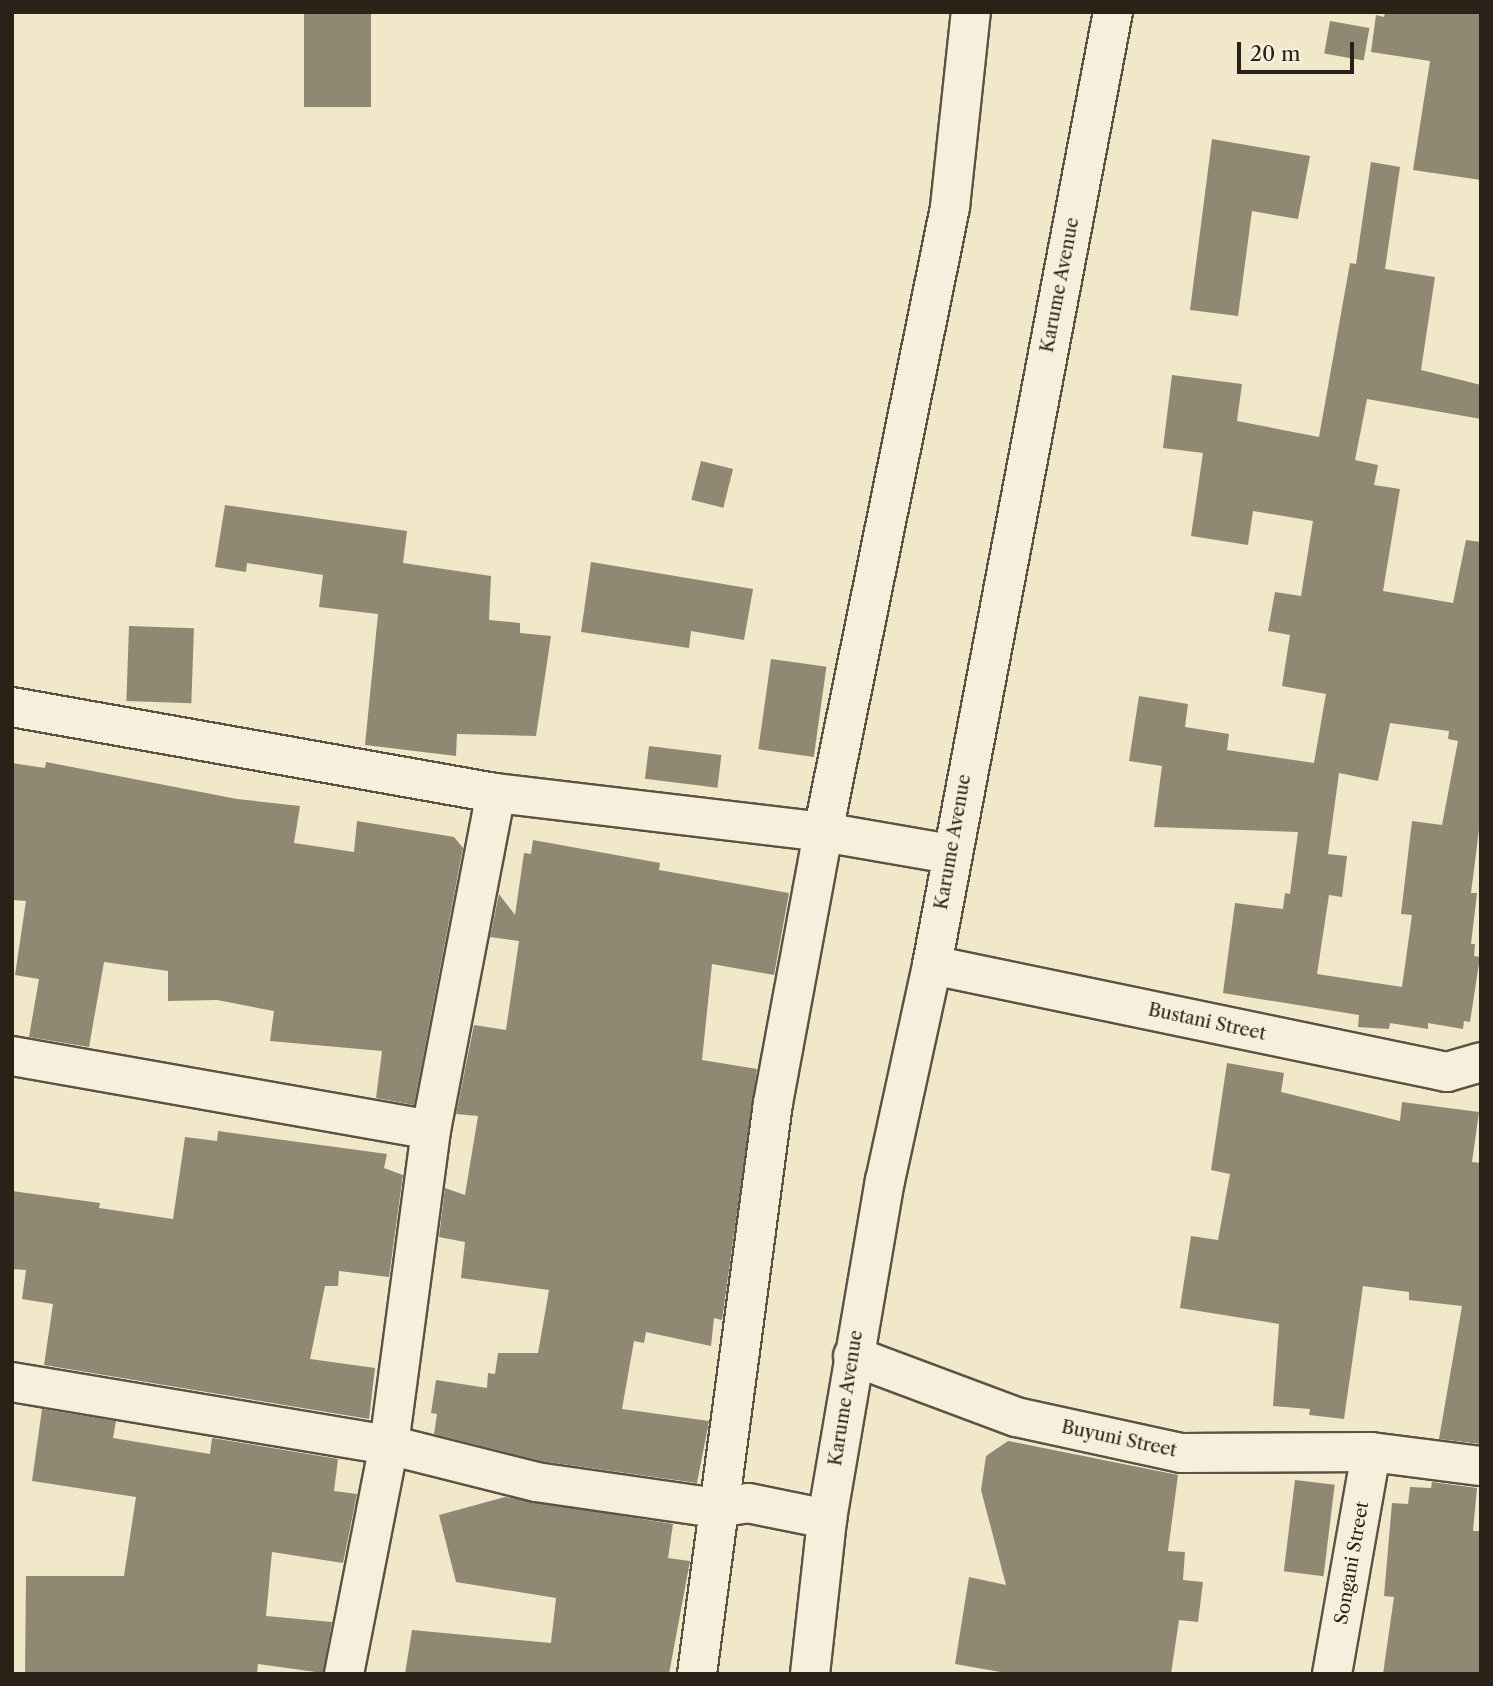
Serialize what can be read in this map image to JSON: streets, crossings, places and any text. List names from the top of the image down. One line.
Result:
{"streets":{"street":["Karume Avenue","Bustani Street","Buyuni Street","Songani Street"]},"crossings":[["Karume Avenue","Bustani Street"],["Karume Avenue","Buyuni Street"],["Buyuni Street","Songani Street"]],"scale_bar":"20 m"}
